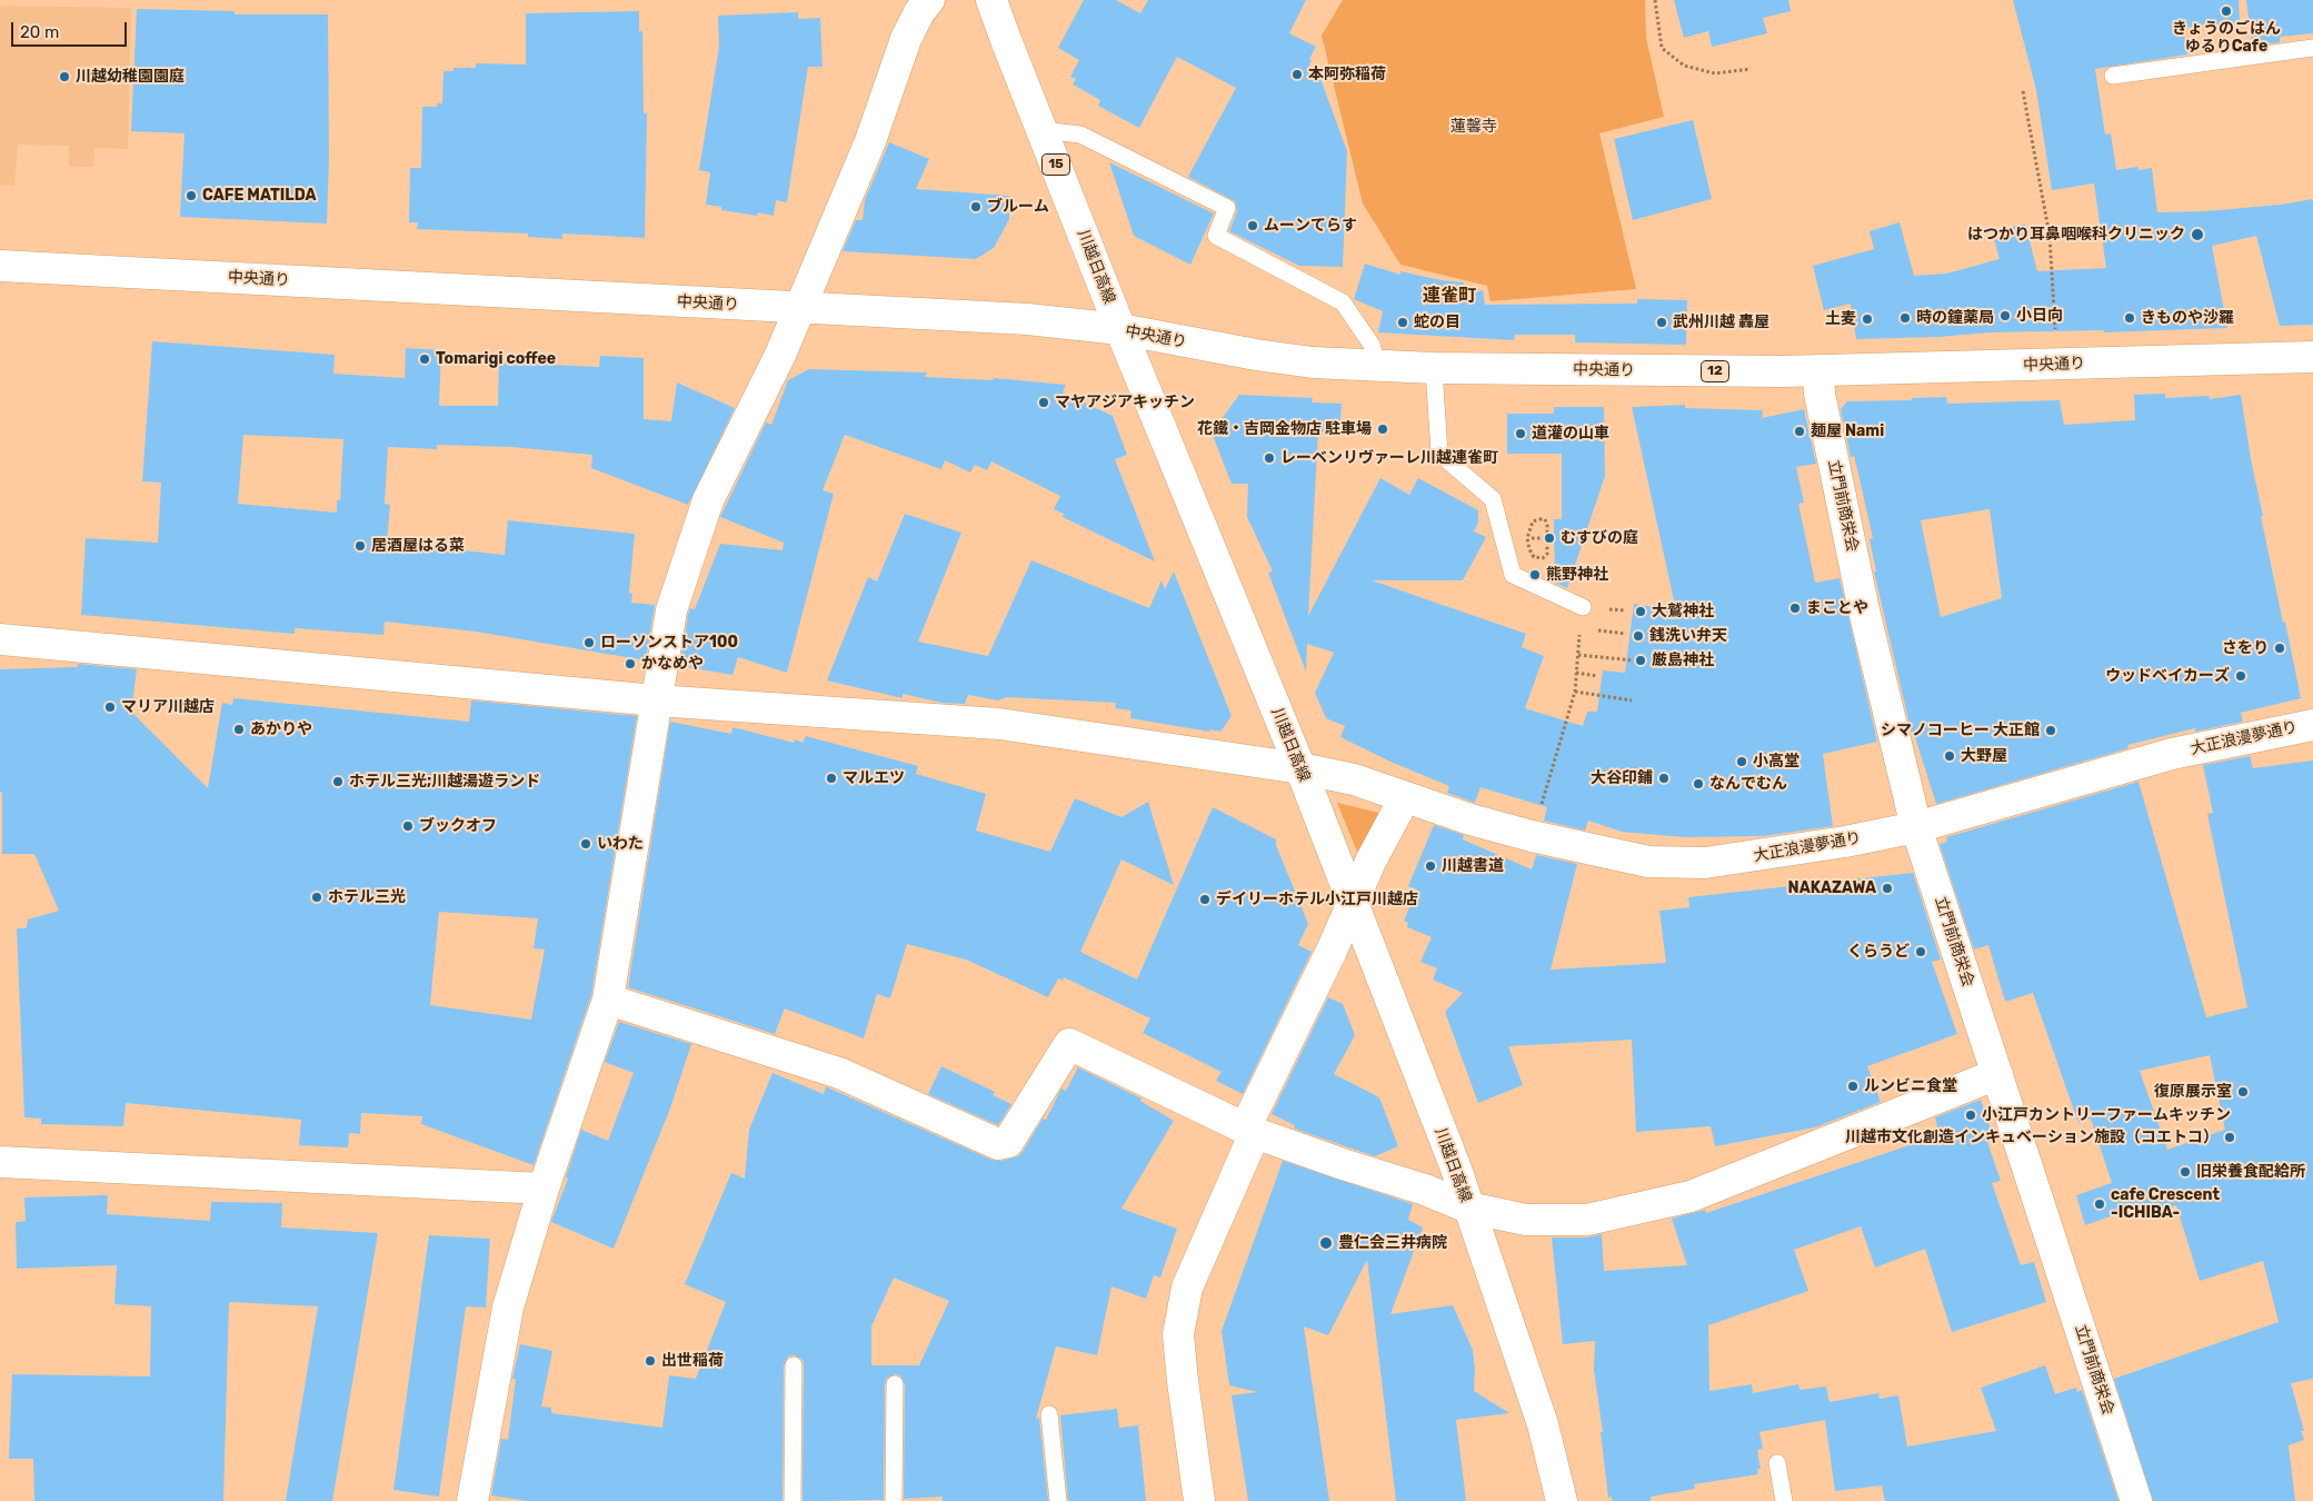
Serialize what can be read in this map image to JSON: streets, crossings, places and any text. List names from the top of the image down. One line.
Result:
{"streets":{"street":["15","川越日高線","中央通り","12","立門前商栄会","大正浪漫夢通り"]},"crossings":[["川越日高線","中央通り"],["川越日高線","大正浪漫夢通り"],["中央通り","立門前商栄会"],["立門前商栄会","大正浪漫夢通り"]],"districts":["連雀町"],"parks":["蓮馨寺"],"places":["きょうのごはん ゆるりCafe","本阿弥稲荷","川越幼稚園園庭","CAFE MATILDA","ブルーム","ムーンてらす","はつかり耳鼻咽喉科クリニック","小日向","時の鐘薬局","きものや沙羅","土麦","蛇の目","武州川越 轟屋","Tomarigi coffee","マヤアジアキッチン","花鐵・吉岡金物店 駐車場","麺屋 Nami","道灌の山車","レーベンリヴァーレ川越連雀町","むすびの庭","居酒屋はる菜","熊野神社","まことや","大鷲神社","銭洗い弁天","ローソンストア100","さをり","厳島神社","かなめや","ウッドベイカーズ","マリア川越店","あかりや","シマノコーヒー 大正館","大野屋","小高堂","マルエツ","大谷印鋪","ホテル三光;川越湯遊ランド","なんでむん","ブックオフ","いわた","川越書道","NAKAZAWA","ホテル三光","デイリーホテル小江戸川越店","くらうど","ルンビニ食堂","復原展示室","小江戸カントリーファームキッチン","川越市文化創造インキュベーション施設（コエトコ）","旧栄養食配給所","cafe Crescent -ICHIBA-","豊仁会三井病院","出世稲荷"],"scale_bar":"20 m"}
